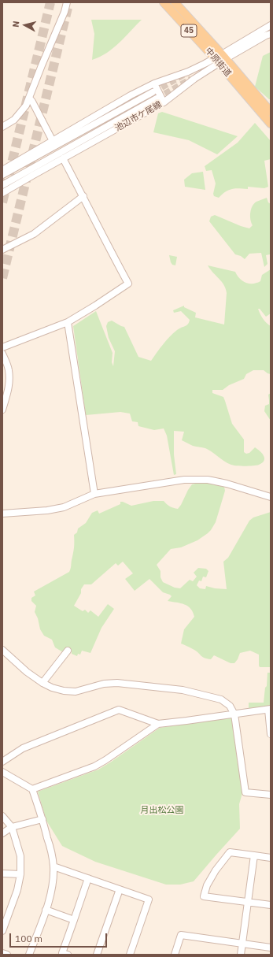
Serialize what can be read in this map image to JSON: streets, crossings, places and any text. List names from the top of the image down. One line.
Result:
{"streets":{"main road":["45","中原街道"],"street":["池辺市ケ尾線"]},"crossings":[["中原街道","池辺市ケ尾線"]],"parks":["月出松公園"],"scale_bar":"100 m","north":"left"}
